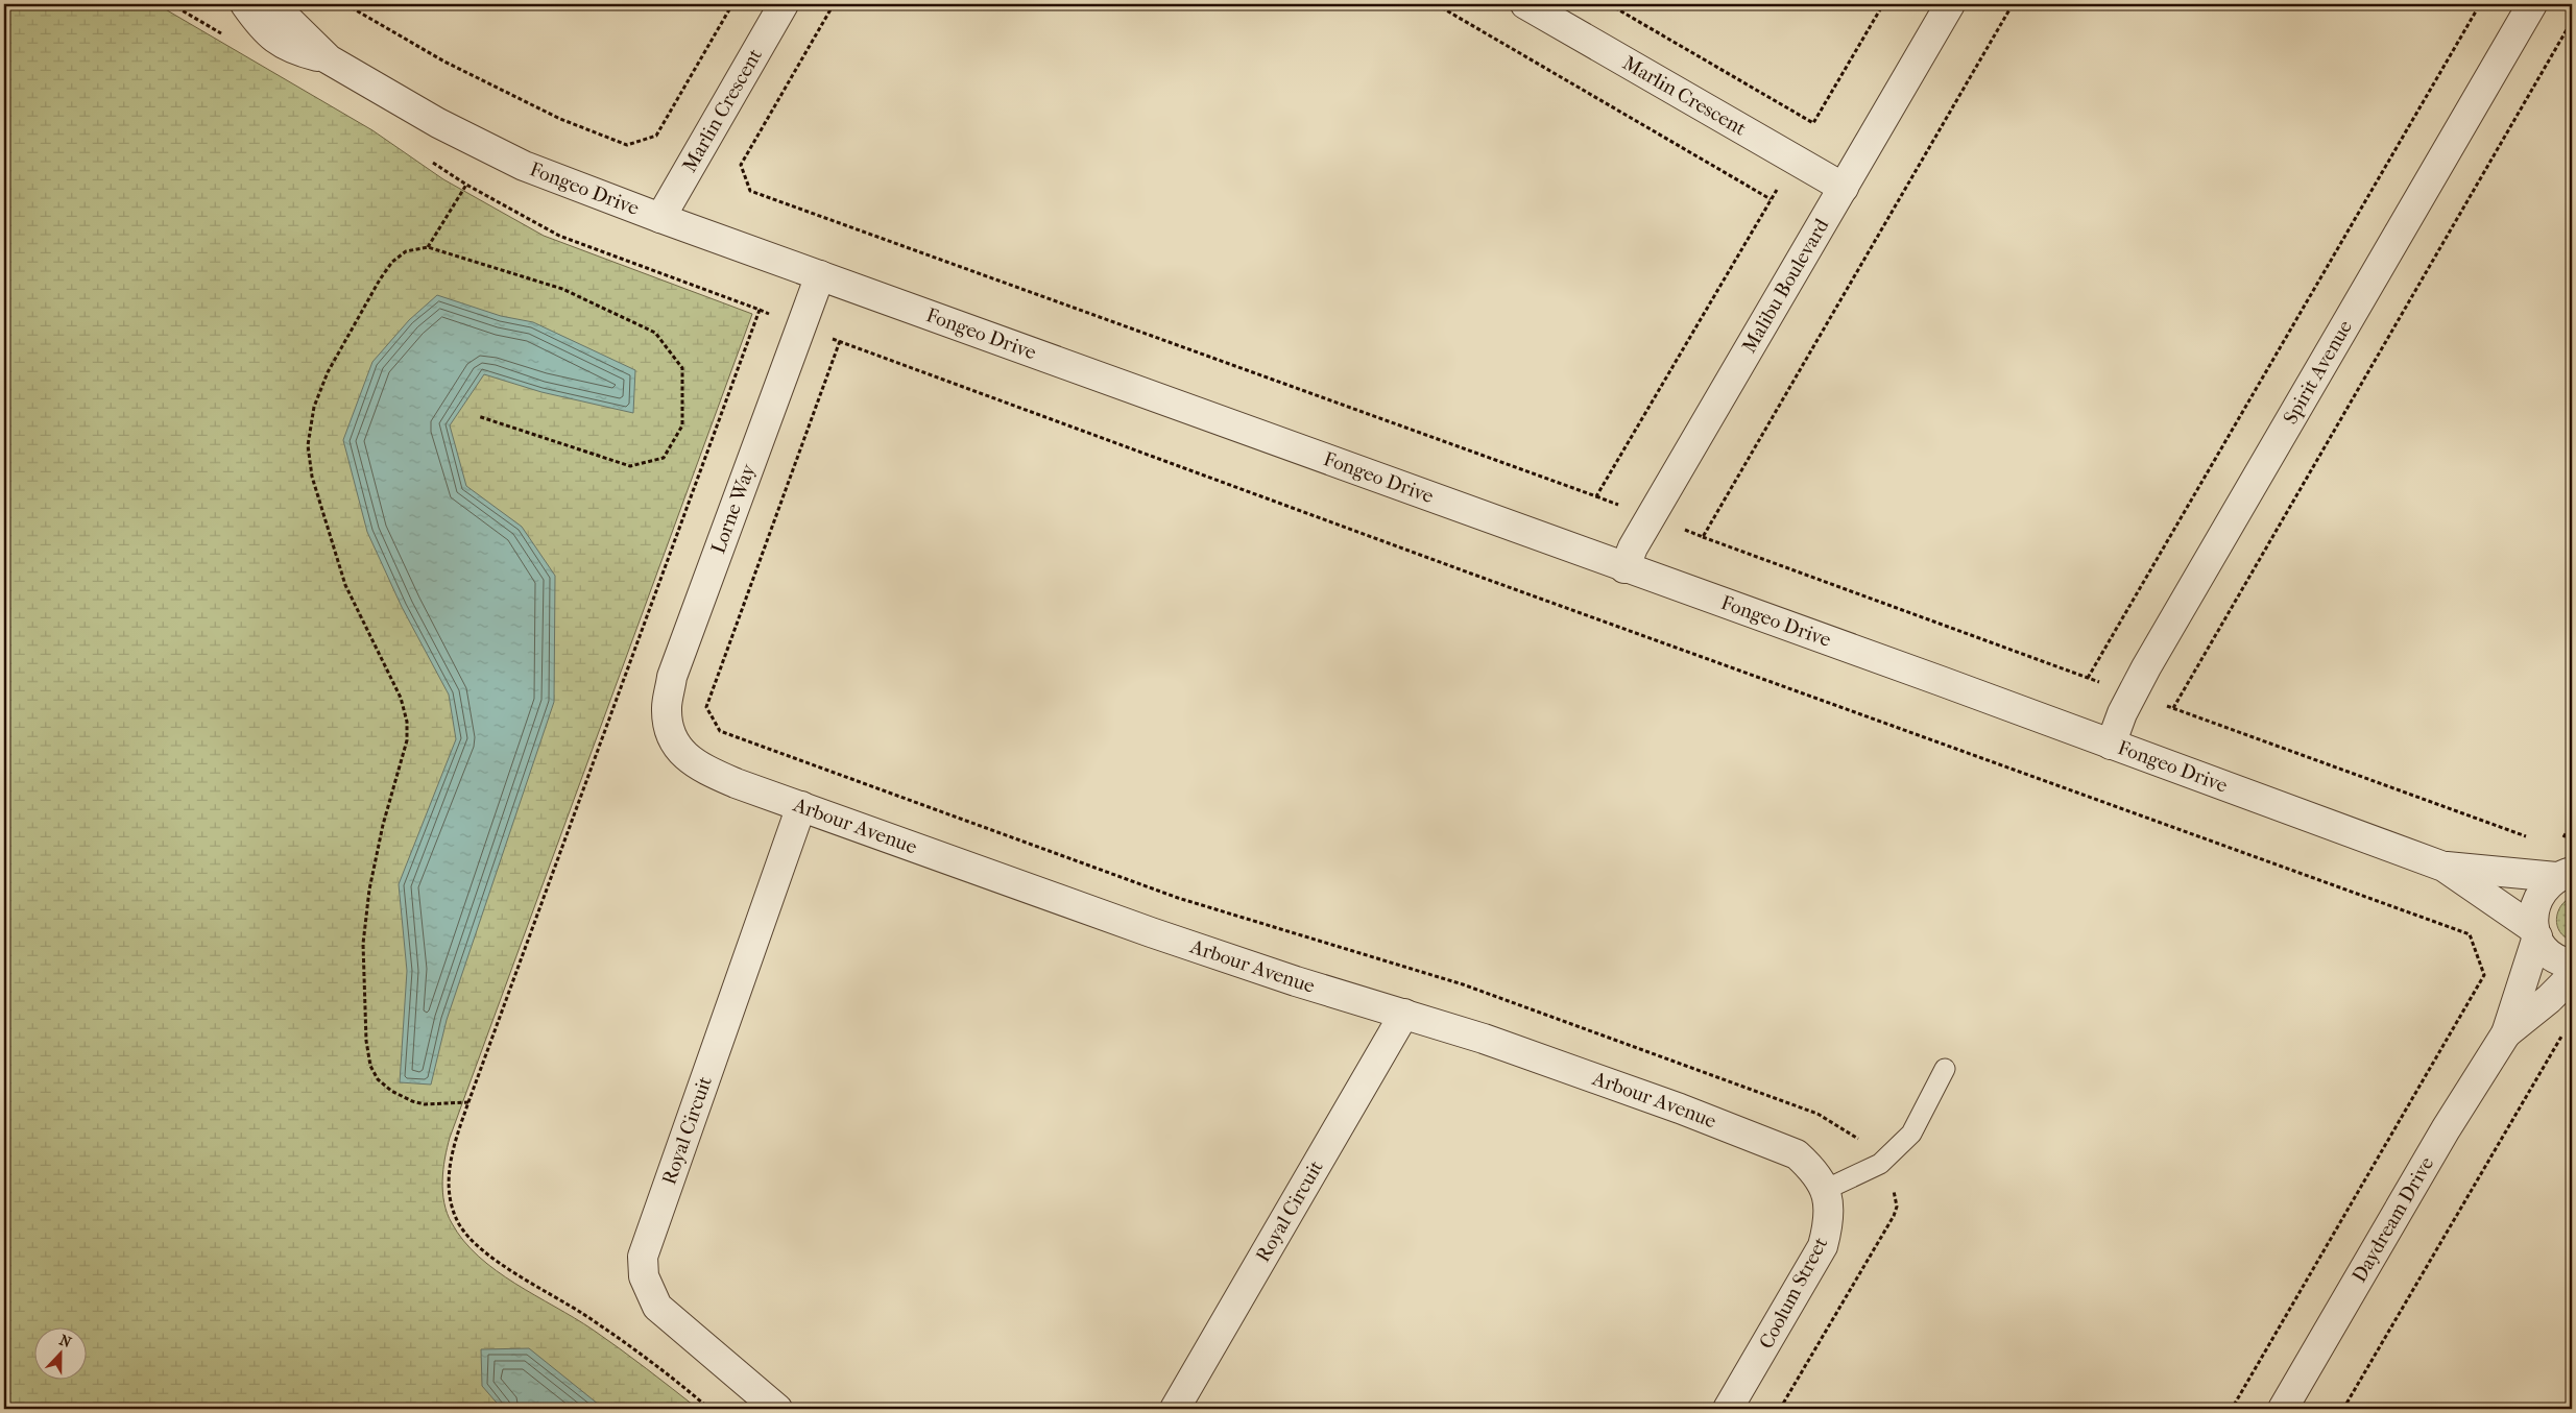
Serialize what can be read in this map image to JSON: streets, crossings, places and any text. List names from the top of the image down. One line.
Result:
{"streets":{"street":["Marlin Crescent","Fongeo Drive","Malibu Boulevard","Spirit Avenue","Lorne Way","Arbour Avenue","Royal Circuit","Daydream Drive","Coolum Street"]},"crossings":[["Marlin Crescent","Fongeo Drive"],["Marlin Crescent","Malibu Boulevard"],["Fongeo Drive","Malibu Boulevard"],["Fongeo Drive","Spirit Avenue"],["Fongeo Drive","Lorne Way"],["Fongeo Drive","Daydream Drive"],["Lorne Way","Arbour Avenue"],["Arbour Avenue","Royal Circuit"],["Arbour Avenue","Coolum Street"]],"north":"top"}
